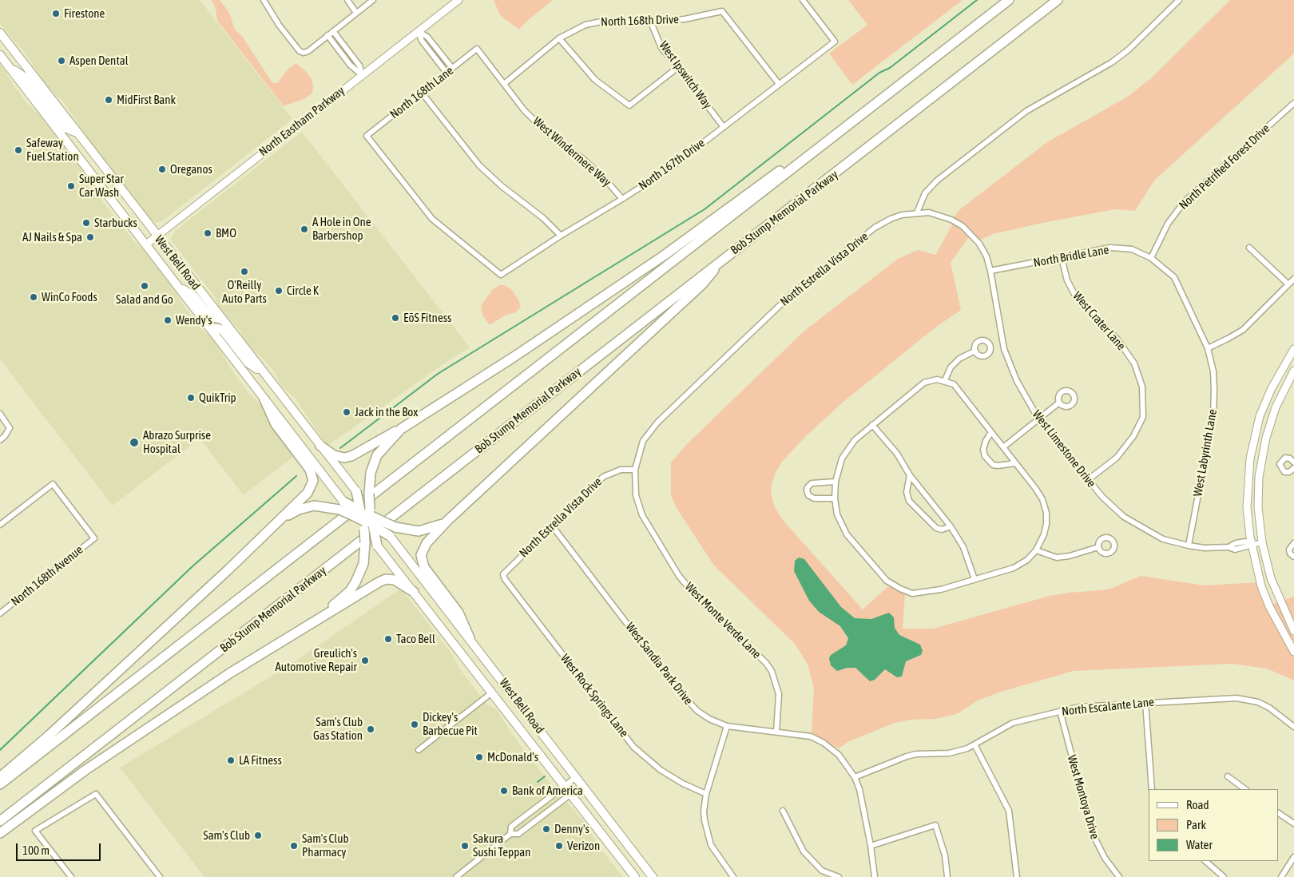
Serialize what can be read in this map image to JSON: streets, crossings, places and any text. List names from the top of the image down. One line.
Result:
{"streets":{"highway":["Bob Stump Memorial Parkway"],"main road":["West Bell Road"],"street":["North 168th Drive","West Ipswitch Way","North 168th Lane","North Eastham Parkway","West Windermere Way","North 167th Drive","North Petrified Forest Drive","North Bridle Lane","North Estrella Vista Drive","West Crater Lane","West Limestone Drive","West Labyrinth Lane","North 168th Avenue","West Monte Verde Lane","West Sandia Park Drive","West Rock Springs Lane","North Escalante Lane","West Montoya Drive"]},"crossings":[["North 168th Drive","West Ipswitch Way"],["North 168th Drive","West Windermere Way"],["North 168th Drive","North 167th Drive"],["West Ipswitch Way","North 167th Drive"],["North 168th Lane","West Windermere Way"],["North 168th Lane","North 167th Drive"],["North Eastham Parkway","West Bell Road"],["West Windermere Way","North 167th Drive"],["North Petrified Forest Drive","North Bridle Lane"],["North Petrified Forest Drive","West Labyrinth Lane"],["North Bridle Lane","West Crater Lane"],["North Bridle Lane","West Limestone Drive"],["North Bridle Lane","West Labyrinth Lane"],["North Estrella Vista Drive","West Limestone Drive"],["North Estrella Vista Drive","West Monte Verde Lane"],["North Estrella Vista Drive","West Sandia Park Drive"],["North Estrella Vista Drive","West Rock Springs Lane"],["West Crater Lane","West Limestone Drive"],["West Limestone Drive","West Labyrinth Lane"],["West Monte Verde Lane","West Sandia Park Drive"],["West Sandia Park Drive","North Escalante Lane"],["North Escalante Lane","West Montoya Drive"]],"places":["Firestone","Aspen Dental","MidFirst Bank","Safeway Fuel Station","Oreganos","Super Star Car Wash","Starbucks","A Hole in One Barbershop","BMO","AJ Nails & Spa","O'Reilly Auto Parts","Salad and Go","Circle K","WinCo Foods","EōS Fitness","Wendy's","QuikTrip","Jack in the Box","Abrazo Surprise Hospital","Taco Bell","Greulich's Automotive Repair","Dickey's Barbecue Pit","Sam's Club Gas Station","McDonald's","LA Fitness","Bank of America","Denny's","Sam's Club","Sam's Club Pharmacy","Sakura Sushi Teppan","Verizon"],"legend":["Road","Park","Water"],"scale_bar":"100 m"}
